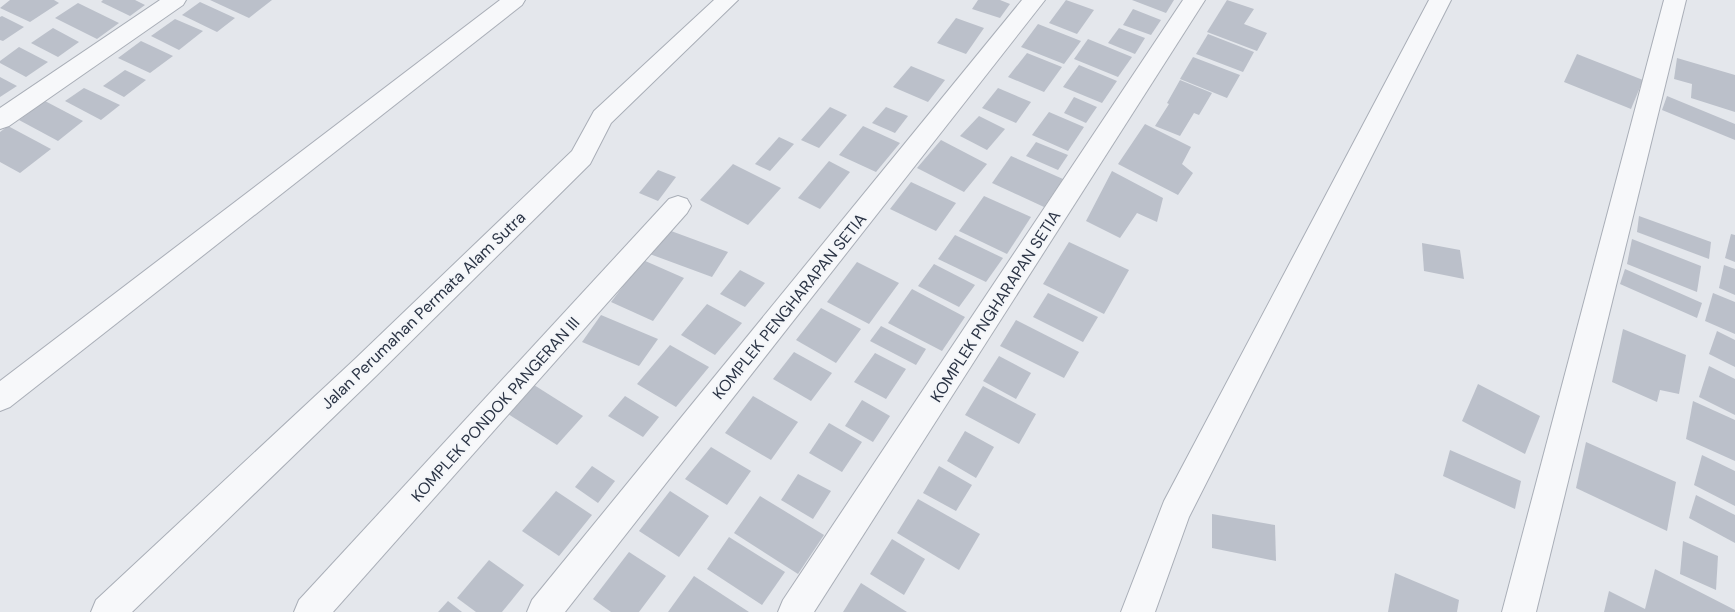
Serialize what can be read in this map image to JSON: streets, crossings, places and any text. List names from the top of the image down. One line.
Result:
{"streets":{"street":["KOMPLEK PENGHARAPAN SETIA","KOMPLEK PNGHARAPAN SETIA","Jalan Perumahan Permata Alam Sutra","KOMPLEK PONDOK PANGERAN III"]}}
